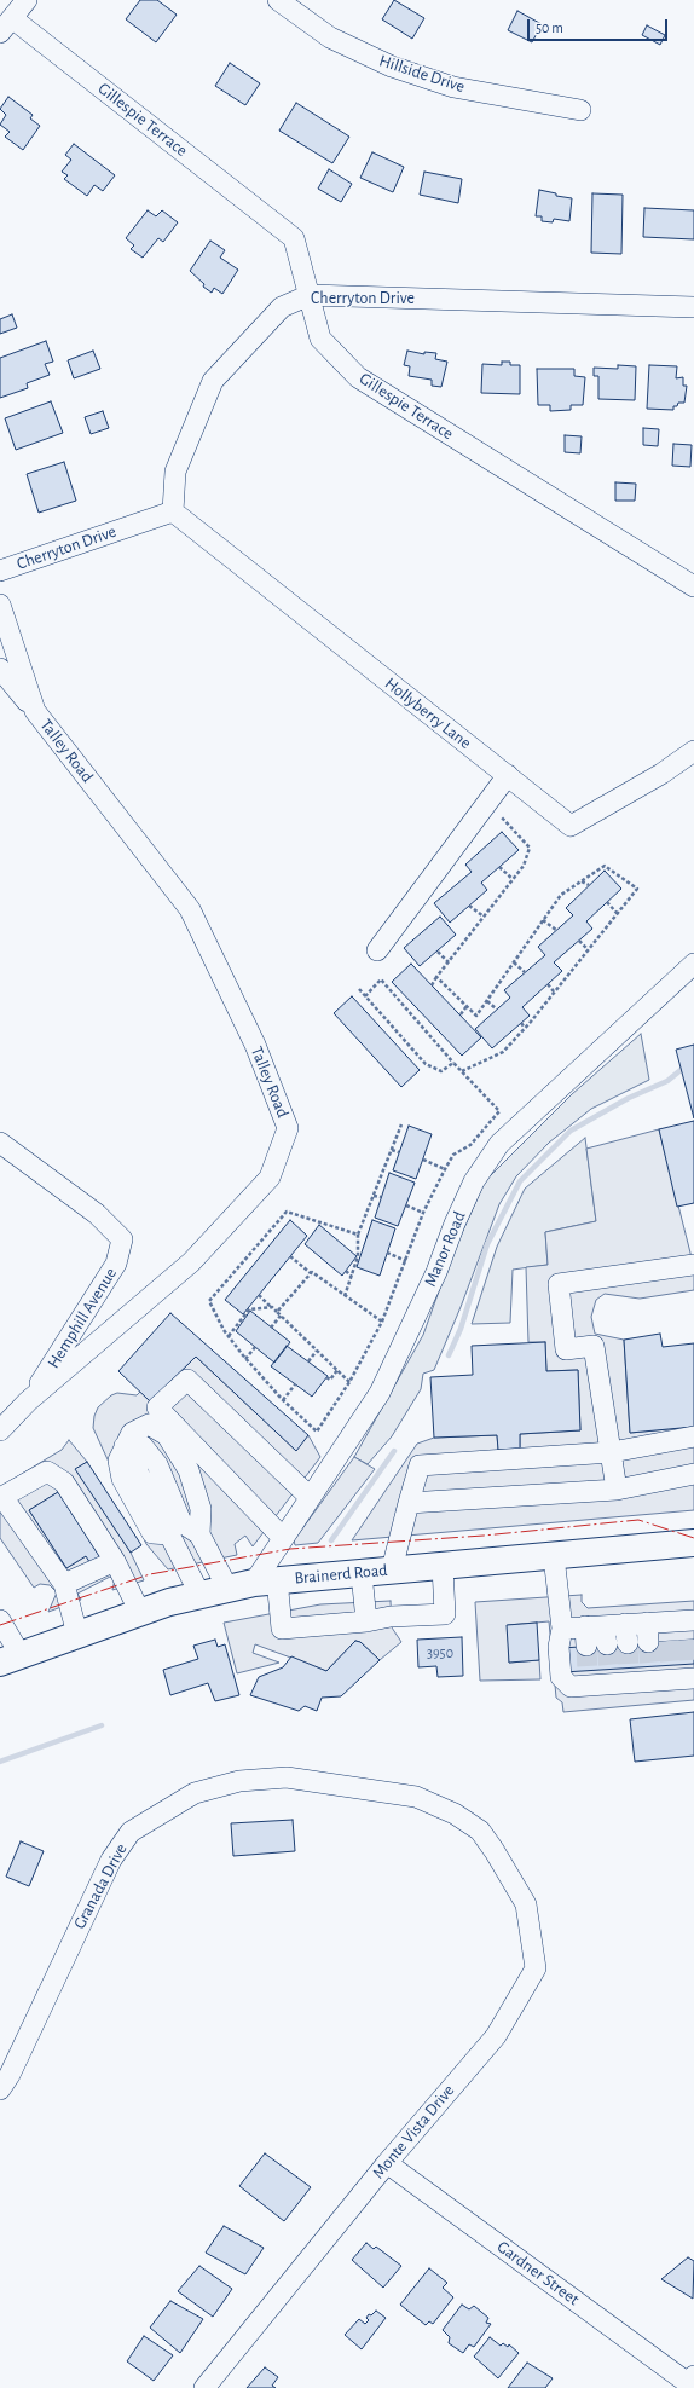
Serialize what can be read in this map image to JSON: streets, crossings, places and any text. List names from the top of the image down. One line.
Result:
{"streets":{"main road":["Brainerd Road"],"street":["Hillside Drive","Gillespie Terrace","Cherryton Drive","Hollyberry Lane","Talley Road","Manor Road","Hemphill Avenue","Granada Drive","Monte Vista Drive","Gardner Street"]},"crossings":[["Gillespie Terrace","Cherryton Drive"],["Cherryton Drive","Hollyberry Lane"],["Talley Road","Hemphill Avenue"],["Manor Road","Brainerd Road"],["Granada Drive","Monte Vista Drive"],["Monte Vista Drive","Gardner Street"]],"house_numbers":["3950"],"scale_bar":"50 m"}
